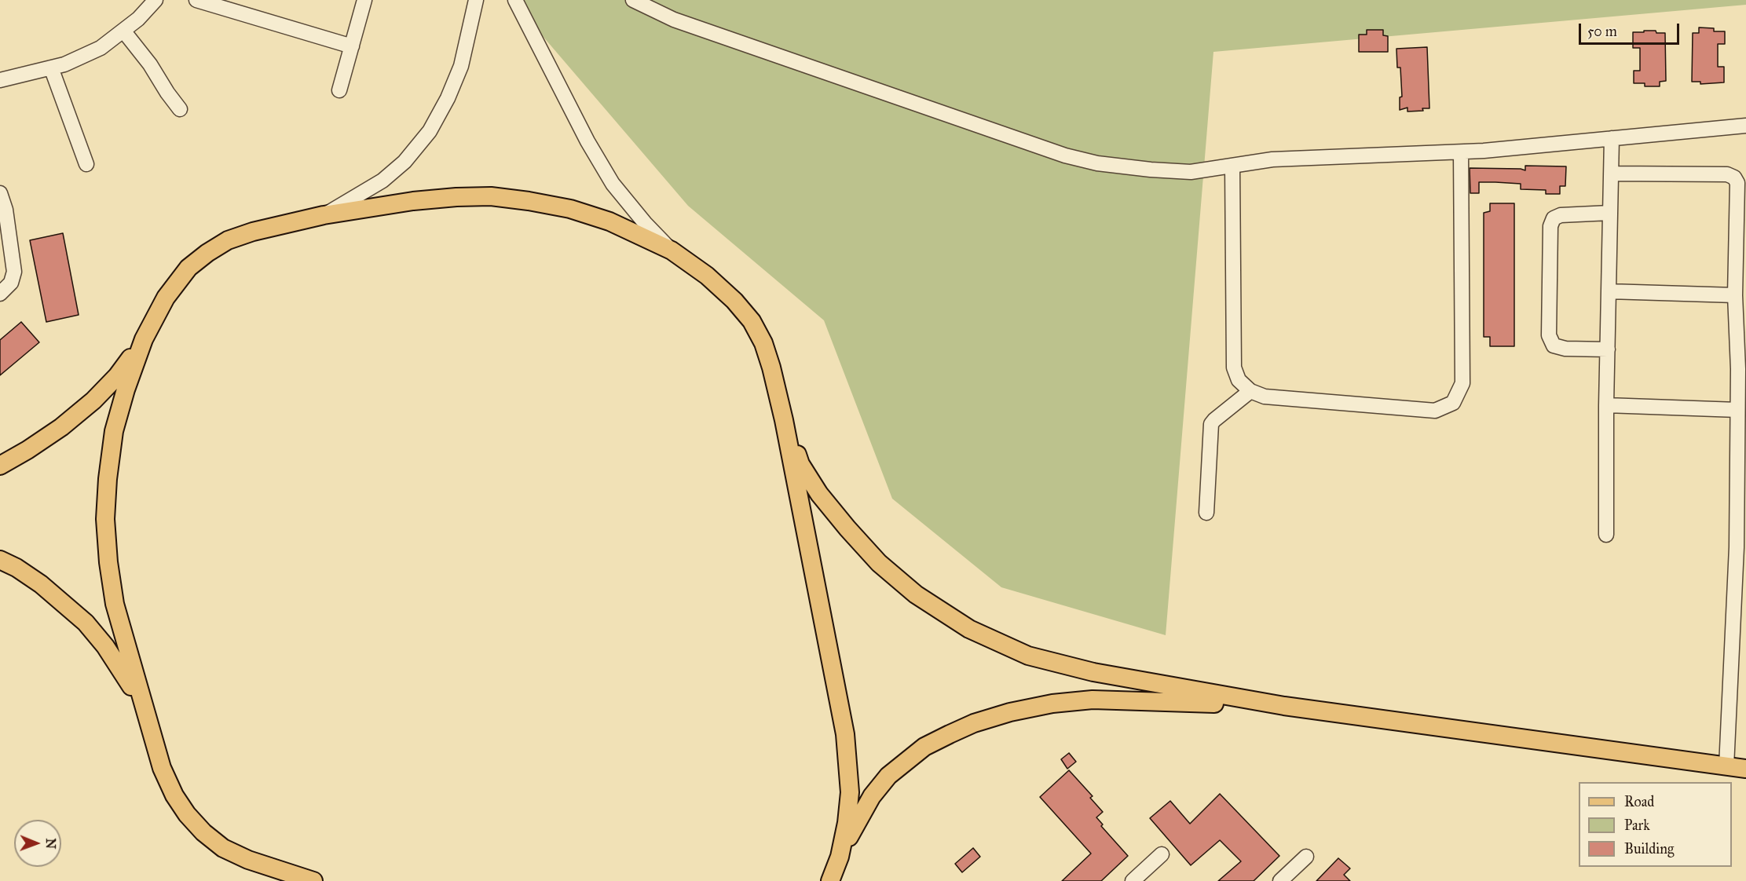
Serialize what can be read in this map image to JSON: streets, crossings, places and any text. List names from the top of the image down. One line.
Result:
{"legend":["Road","Park","Building"],"scale_bar":"50 m","north":"right"}
